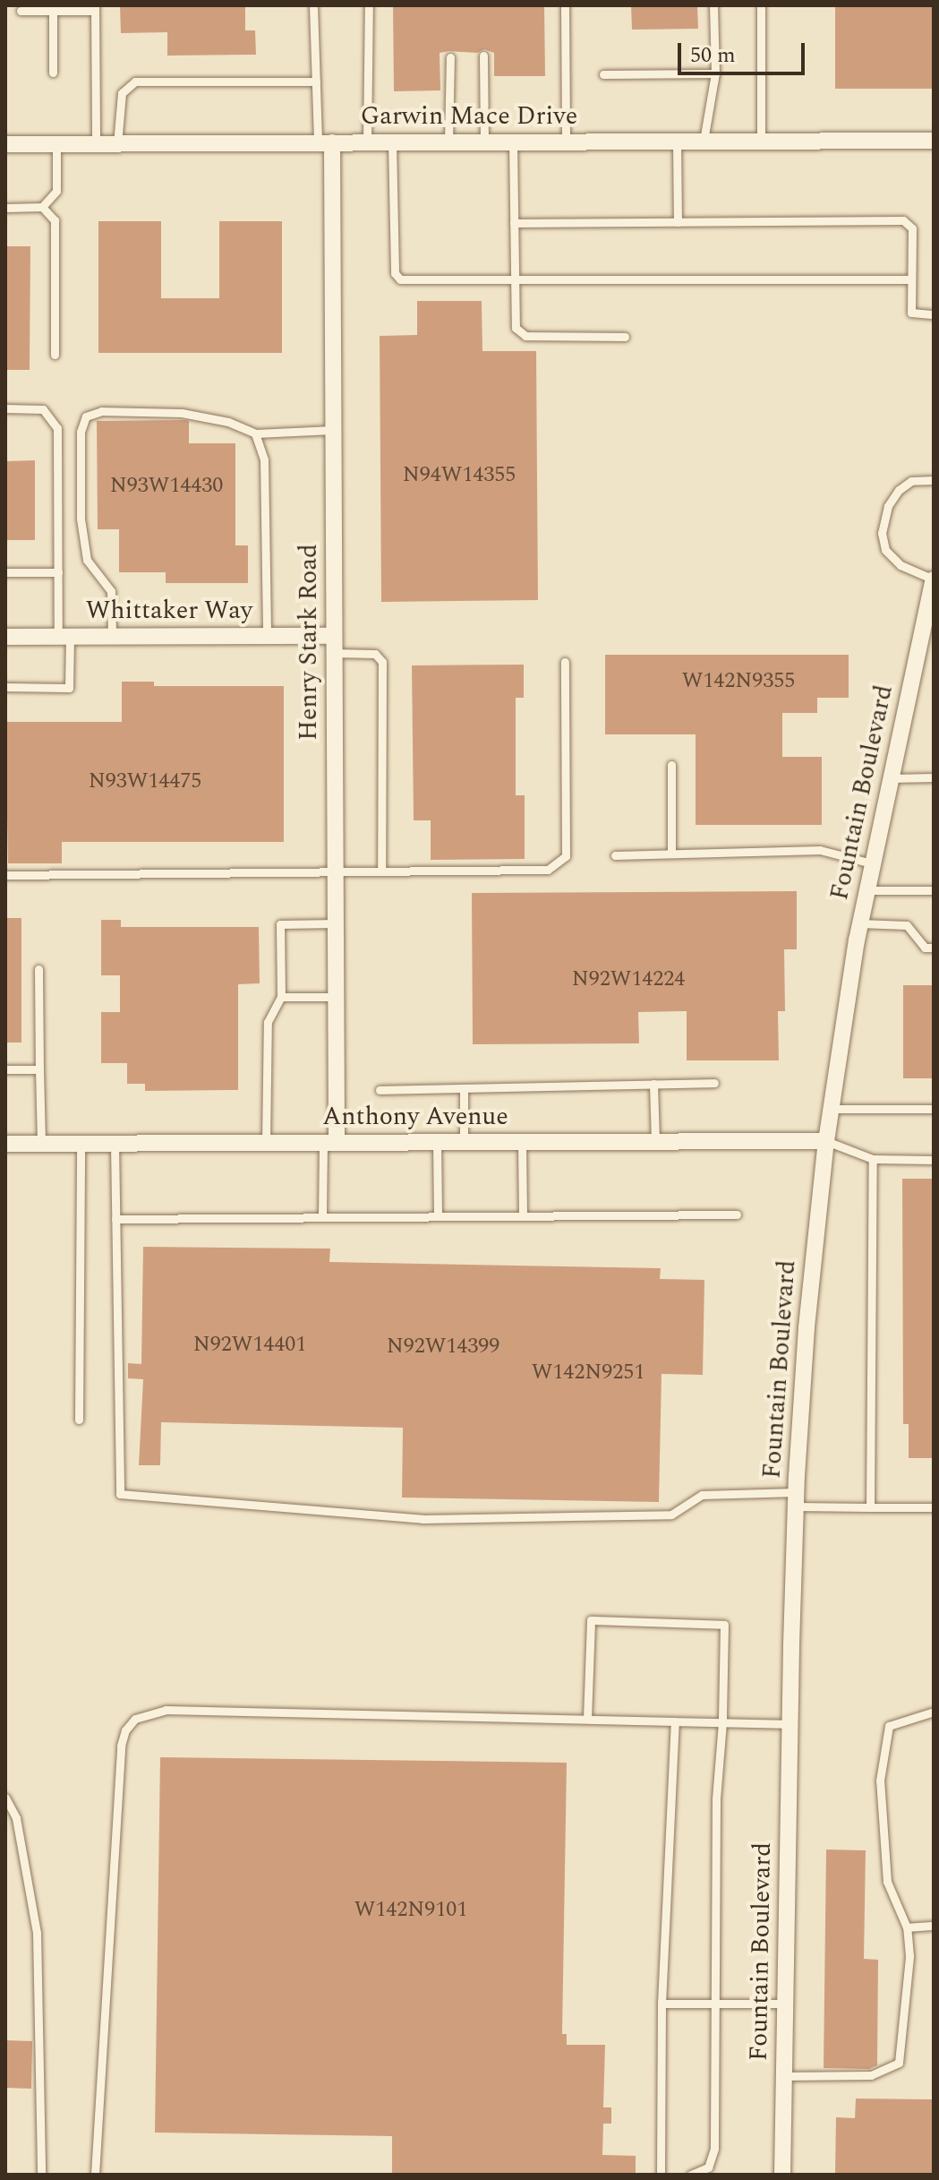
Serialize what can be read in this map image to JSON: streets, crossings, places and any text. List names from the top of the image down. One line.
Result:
{"streets":{"street":["Garwin Mace Drive","Whittaker Way","Henry Stark Road","Fountain Boulevard","Anthony Avenue"]},"crossings":[["Garwin Mace Drive","Henry Stark Road"],["Whittaker Way","Henry Stark Road"],["Henry Stark Road","Anthony Avenue"],["Fountain Boulevard","Anthony Avenue"]],"house_numbers":["N94W14355","N93W14430","W142N9355","N93W14475","N92W14224","N92W14401","N92W14399","W142N9251","W142N9101"],"scale_bar":"50 m"}
